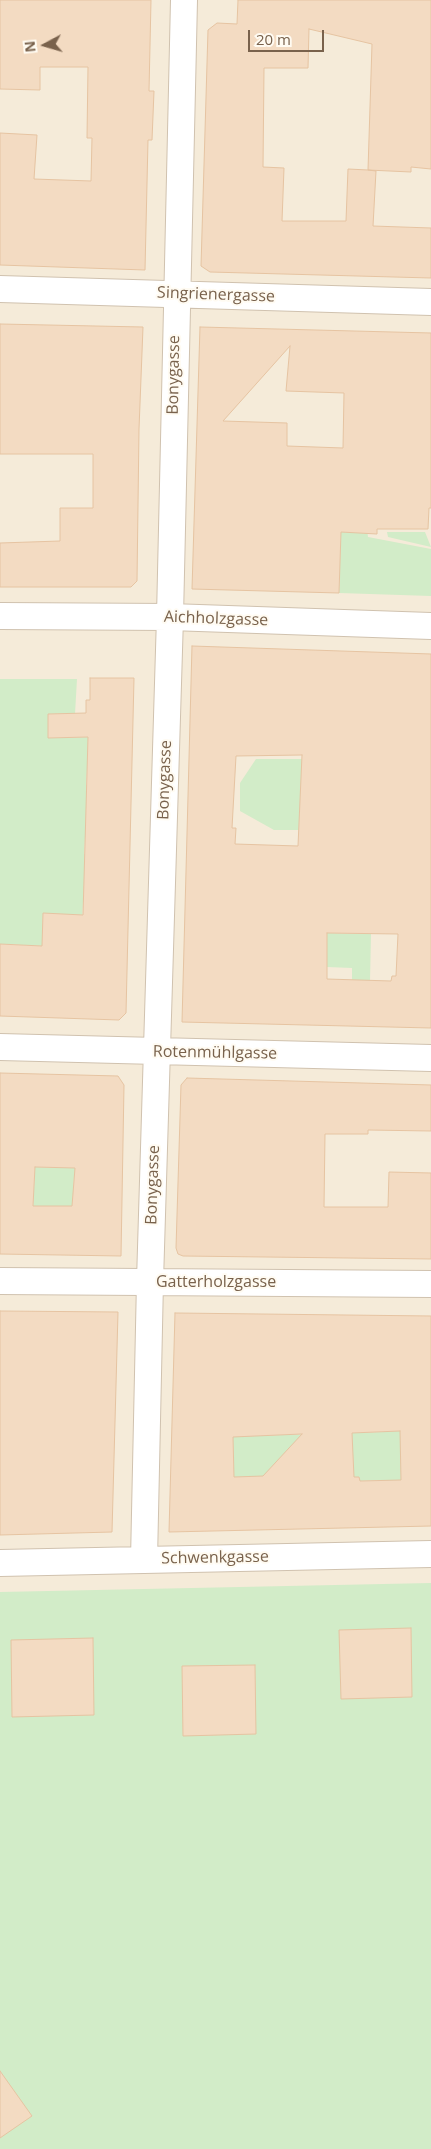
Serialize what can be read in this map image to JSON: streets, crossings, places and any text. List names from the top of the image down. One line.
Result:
{"streets":{"street":["Singrienergasse","Bonygasse","Aichholzgasse","Rotenmühlgasse","Gatterholzgasse","Schwenkgasse"]},"crossings":[["Singrienergasse","Bonygasse"],["Bonygasse","Aichholzgasse"],["Bonygasse","Rotenmühlgasse"],["Bonygasse","Gatterholzgasse"],["Bonygasse","Schwenkgasse"]],"scale_bar":"20 m","north":"left"}
